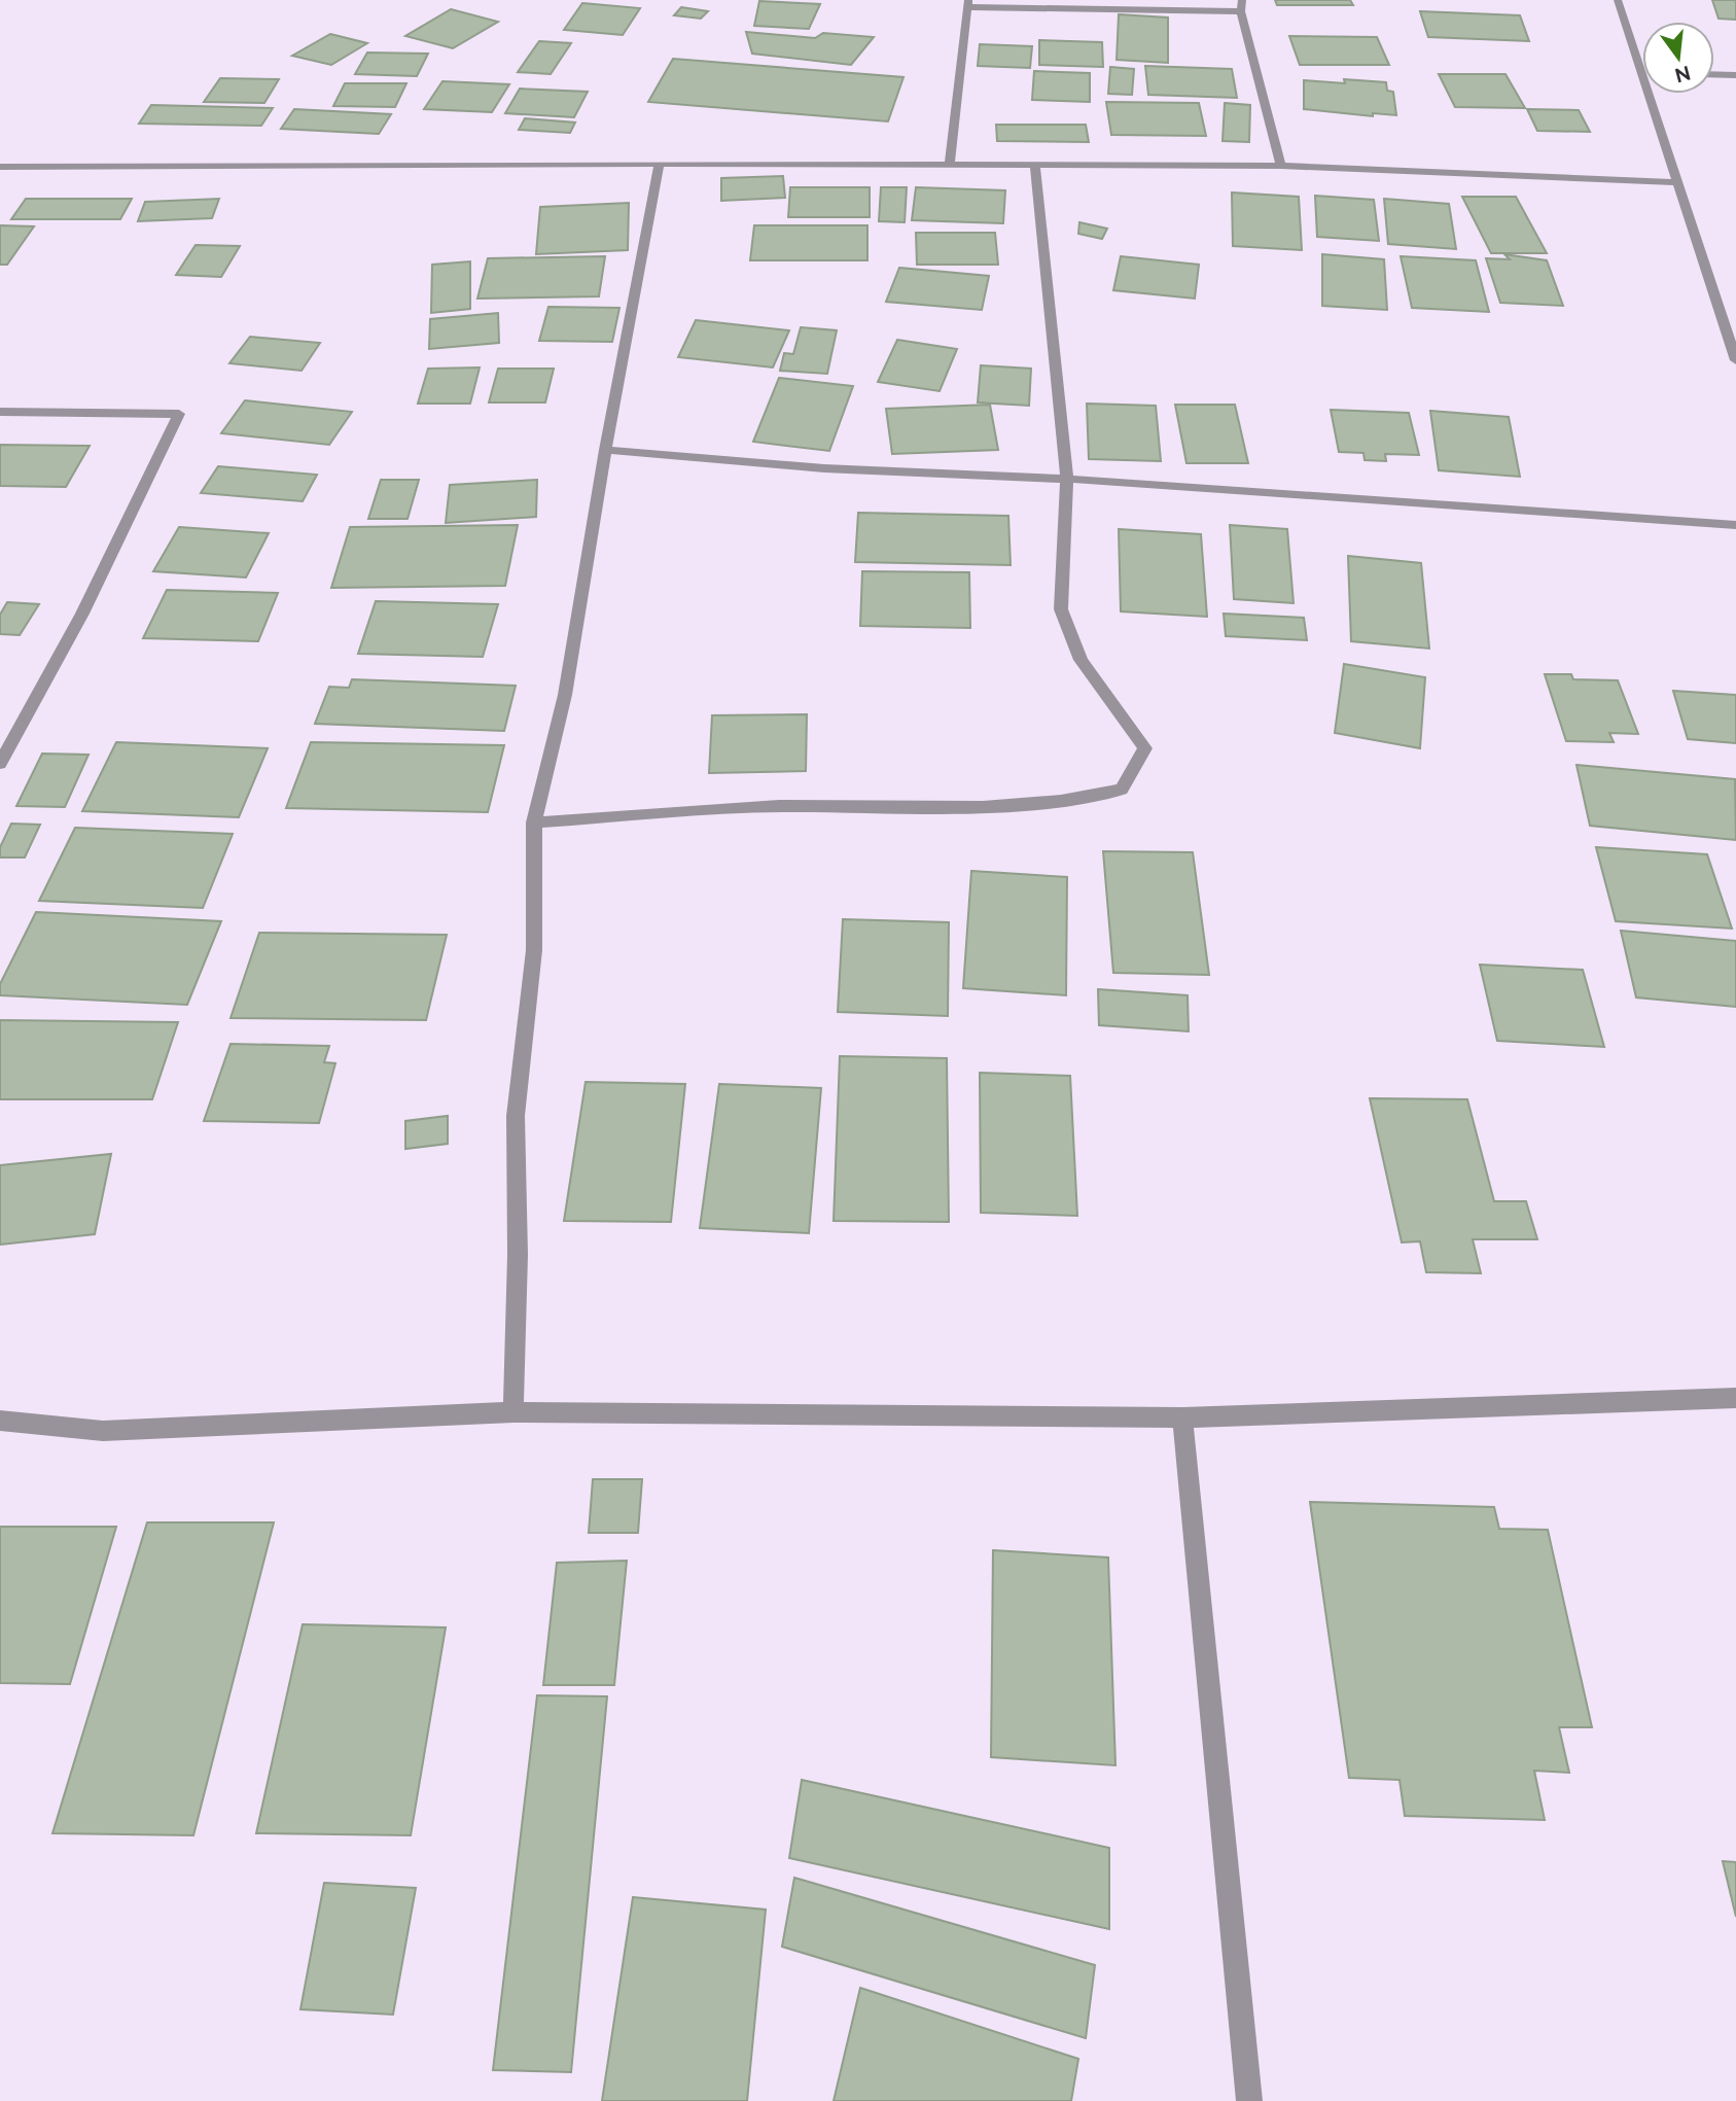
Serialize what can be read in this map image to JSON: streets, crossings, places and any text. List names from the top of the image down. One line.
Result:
{"north":"bottom"}
